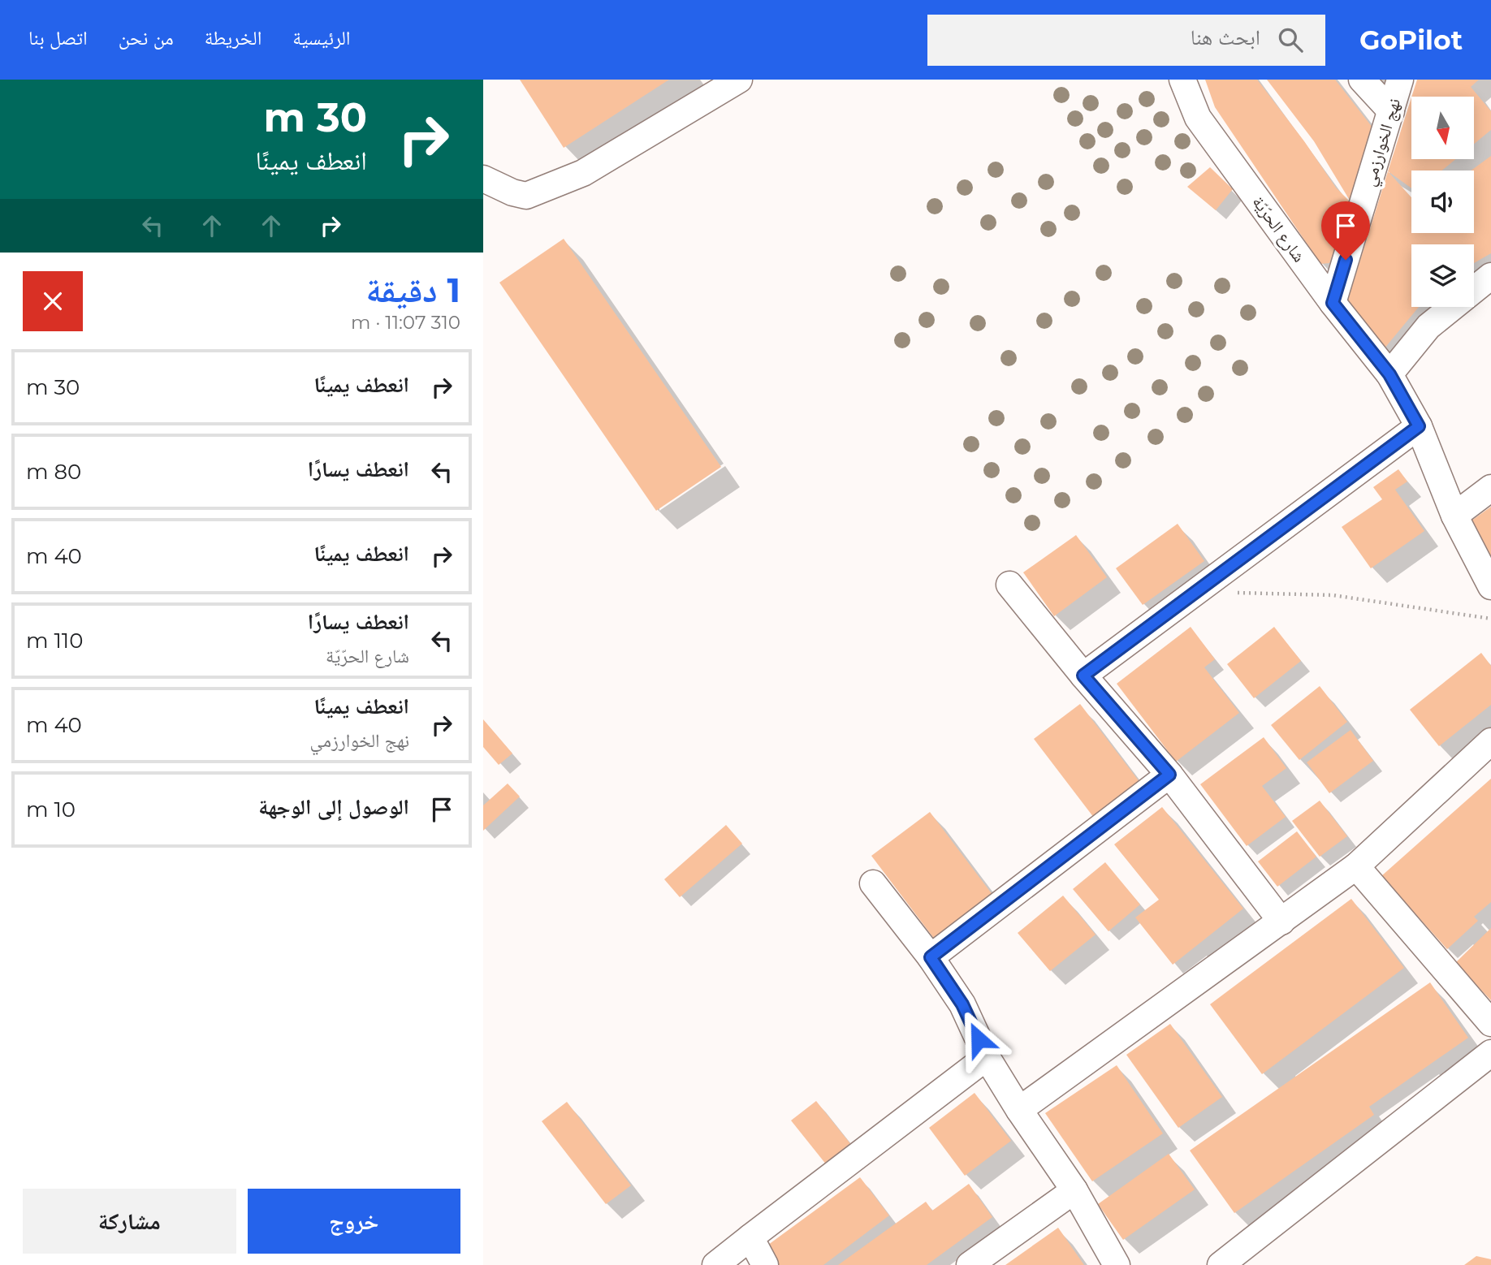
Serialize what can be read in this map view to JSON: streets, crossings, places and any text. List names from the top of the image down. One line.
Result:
{"streets":{"street":["نهج الخوارزمي","شارع الحرّيّة"]},"crossings":[["نهج الخوارزمي","شارع الحرّيّة"]],"north":"bottom","page":{"header":"GoPilot","search":"ابحث هنا","nav":["الرئيسية","الخريطة","من نحن","اتصل بنا"],"turn":["30 m","انعطف يمينًا"],"heading":["1 دقيقة","310 m · 11:07"],"list":[{"name":"انعطف يمينًا","value":"30 m"},{"name":"انعطف يسارًا","value":"80 m"},{"name":"انعطف يمينًا","value":"40 m"},{"name":"انعطف يسارًا","note":"شارع الحرّيّة","value":"110 m"},{"name":"انعطف يمينًا","note":"نهج الخوارزمي","value":"40 m"},{"name":"الوصول إلى الوجهة","value":"10 m"}],"buttons":["خروج","مشاركة"]}}
